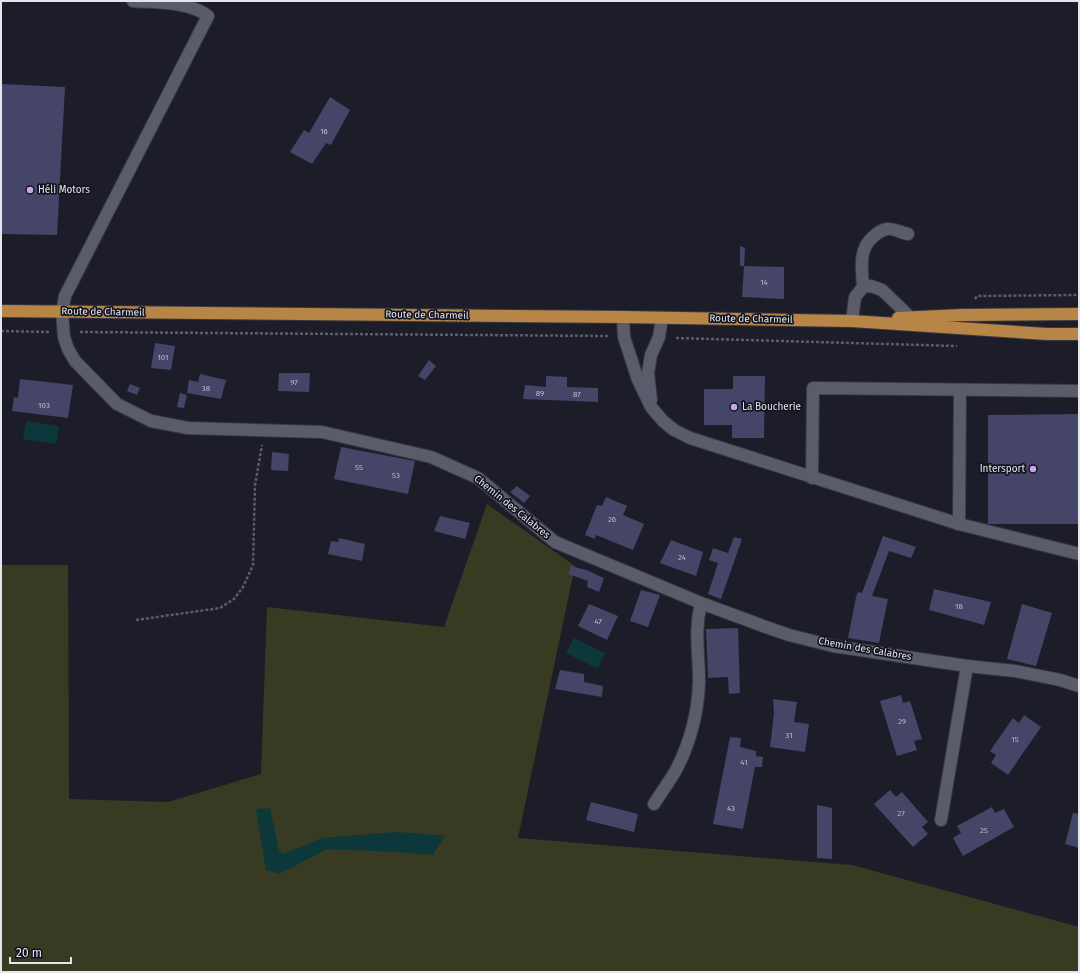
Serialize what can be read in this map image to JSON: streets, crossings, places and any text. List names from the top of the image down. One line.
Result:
{"streets":{"main road":["Route de Charmeil"],"street":["Chemin des Calabres"]},"crossings":[["Route de Charmeil","Chemin des Calabres"]],"places":["Héli Motors","La Boucherie","Intersport"],"house_numbers":["16","14","101","97","38","89","87","103","55","53","26","24","18","47","29","31","15","41","43","27","25"],"scale_bar":"20 m"}
